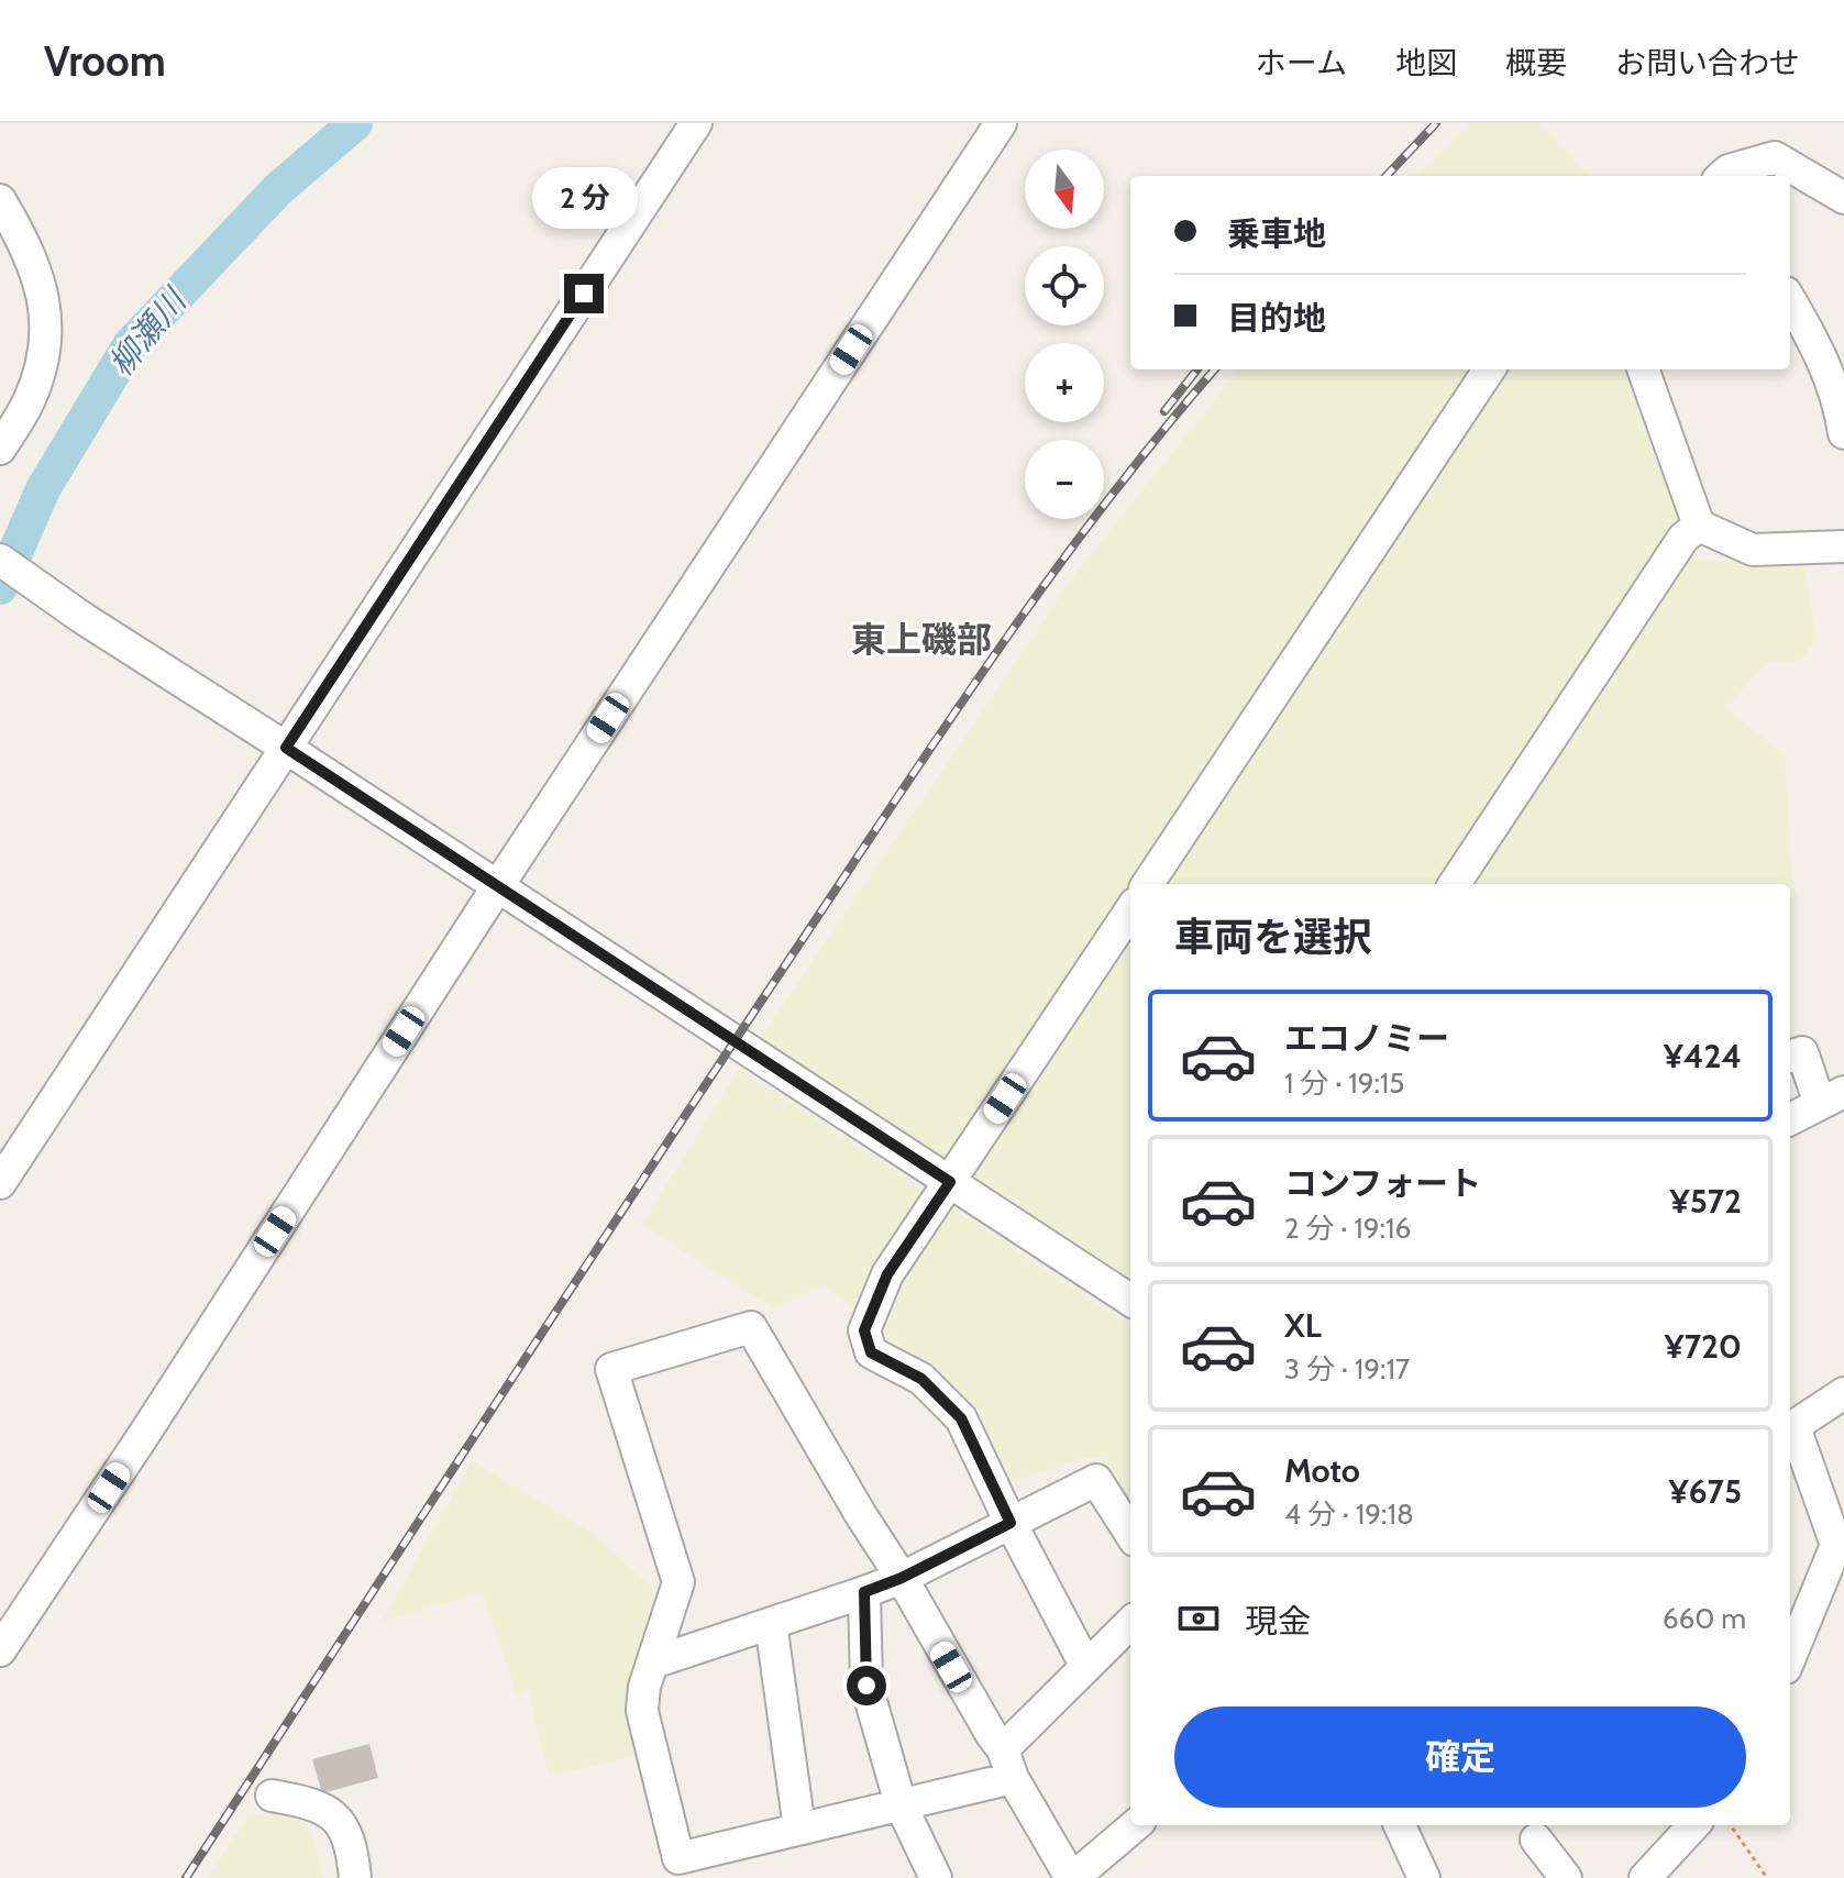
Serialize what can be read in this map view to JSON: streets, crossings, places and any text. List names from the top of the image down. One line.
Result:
{"districts":["東上磯部"],"water":["柳瀬川"],"north":"bottom","page":{"header":"Vroom","nav":["ホーム","地図","概要","お問い合わせ"],"map_buttons":["+","−"],"bubble":"2 分","banner":["乗車地","目的地"],"heading":"車両を選択","list":[{"name":"エコノミー","note":"1 分 · 19:15","value":"¥424"},{"name":"コンフォート","note":"2 分 · 19:16","value":"¥572"},{"name":"XL","note":"3 分 · 19:17","value":"¥720"},{"name":"Moto","note":"4 分 · 19:18","value":"¥675"}],"pay":["現金","660 m"],"buttons":"確定"}}
